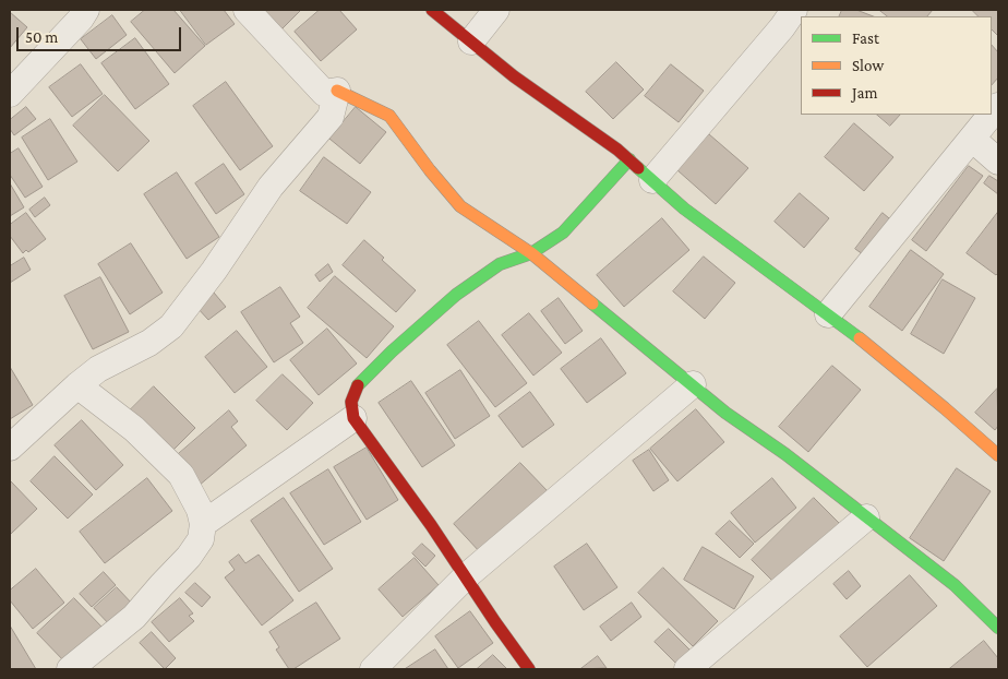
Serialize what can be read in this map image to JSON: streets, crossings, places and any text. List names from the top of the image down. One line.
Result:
{"legend":["Fast","Slow","Jam"],"scale_bar":"50 m"}
